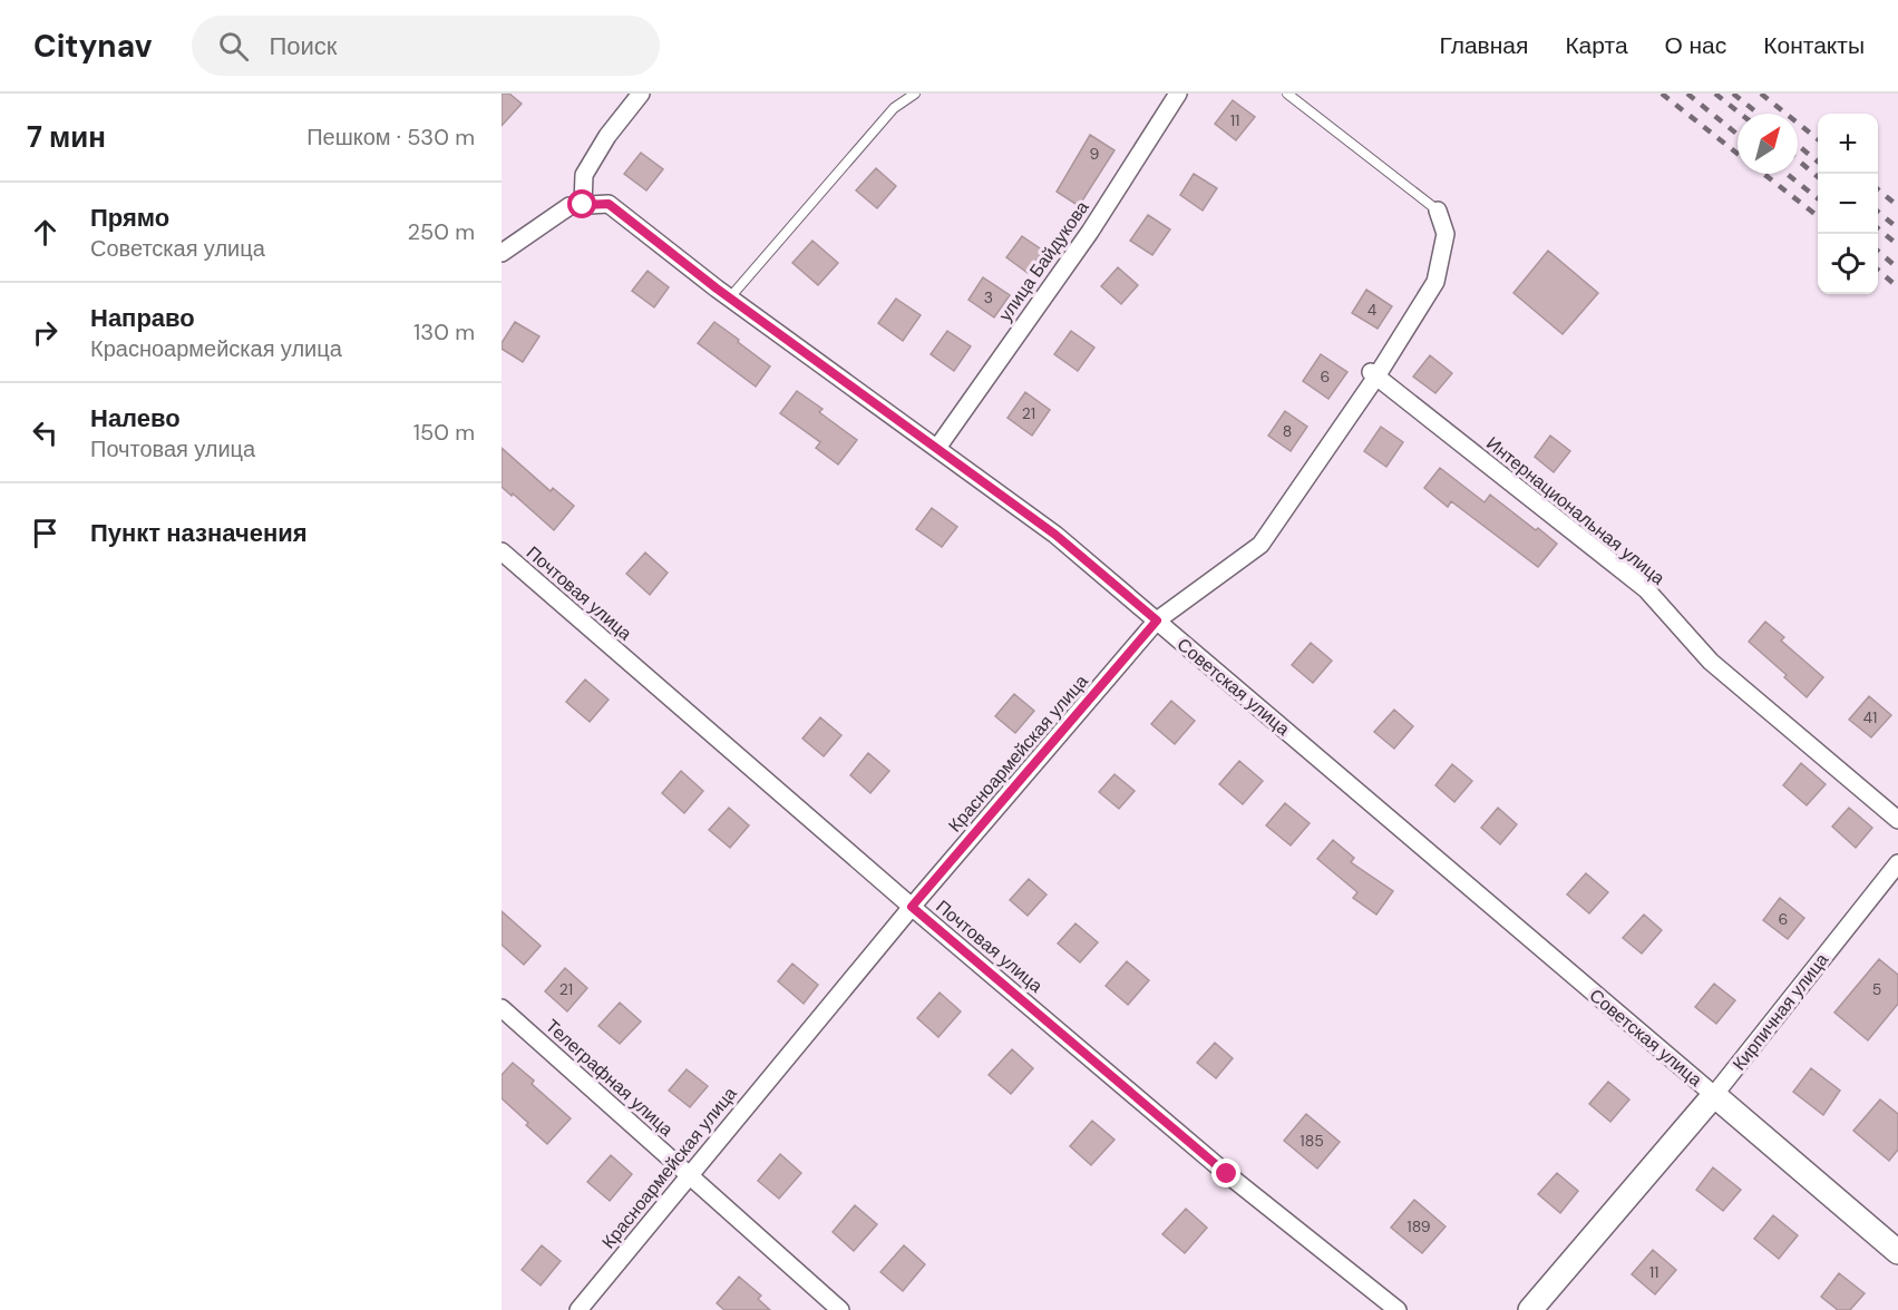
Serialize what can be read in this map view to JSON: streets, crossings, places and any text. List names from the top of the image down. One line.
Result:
{"streets":{"street":["улица Байдукова","Интернациональная улица","Почтовая улица","Советская улица","Красноармейская улица","Кирпичная улица","Телеграфная улица"]},"crossings":[["улица Байдукова","Советская улица"],["Интернациональная улица","Красноармейская улица"],["Почтовая улица","Красноармейская улица"],["Советская улица","Красноармейская улица"],["Советская улица","Кирпичная улица"],["Красноармейская улица","Телеграфная улица"]],"house_numbers":["11","9","3","4","6","21","8","41","6","21","5","185","189","11"],"north":"top right","page":{"header":"Citynav","search":"Поиск","nav":["Главная","Карта","О нас","Контакты"],"heading":["7 мин","Пешком · 530 m"],"map_buttons":["+","−"],"list":[["Прямо","Советская улица","250 m"],["Направо","Красноармейская улица","130 m"],["Налево","Почтовая улица","150 m"],"Пункт назначения"]}}
